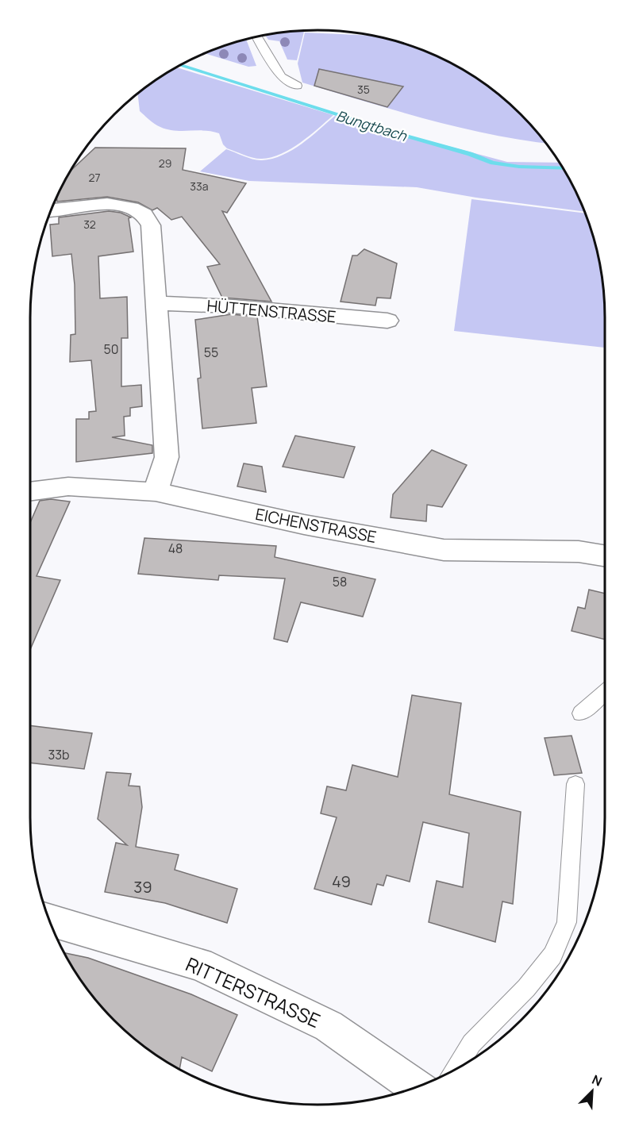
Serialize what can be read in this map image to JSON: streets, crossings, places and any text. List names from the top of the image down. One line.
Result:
{"streets":{"street":["HÜTTENSTRASSE","EICHENSTRASSE","RITTERSTRASSE"]},"water":["Bungtbach"],"house_numbers":["35","29","27","33a","32","50","55","48","58","33b","49","39"],"north":"top right"}
